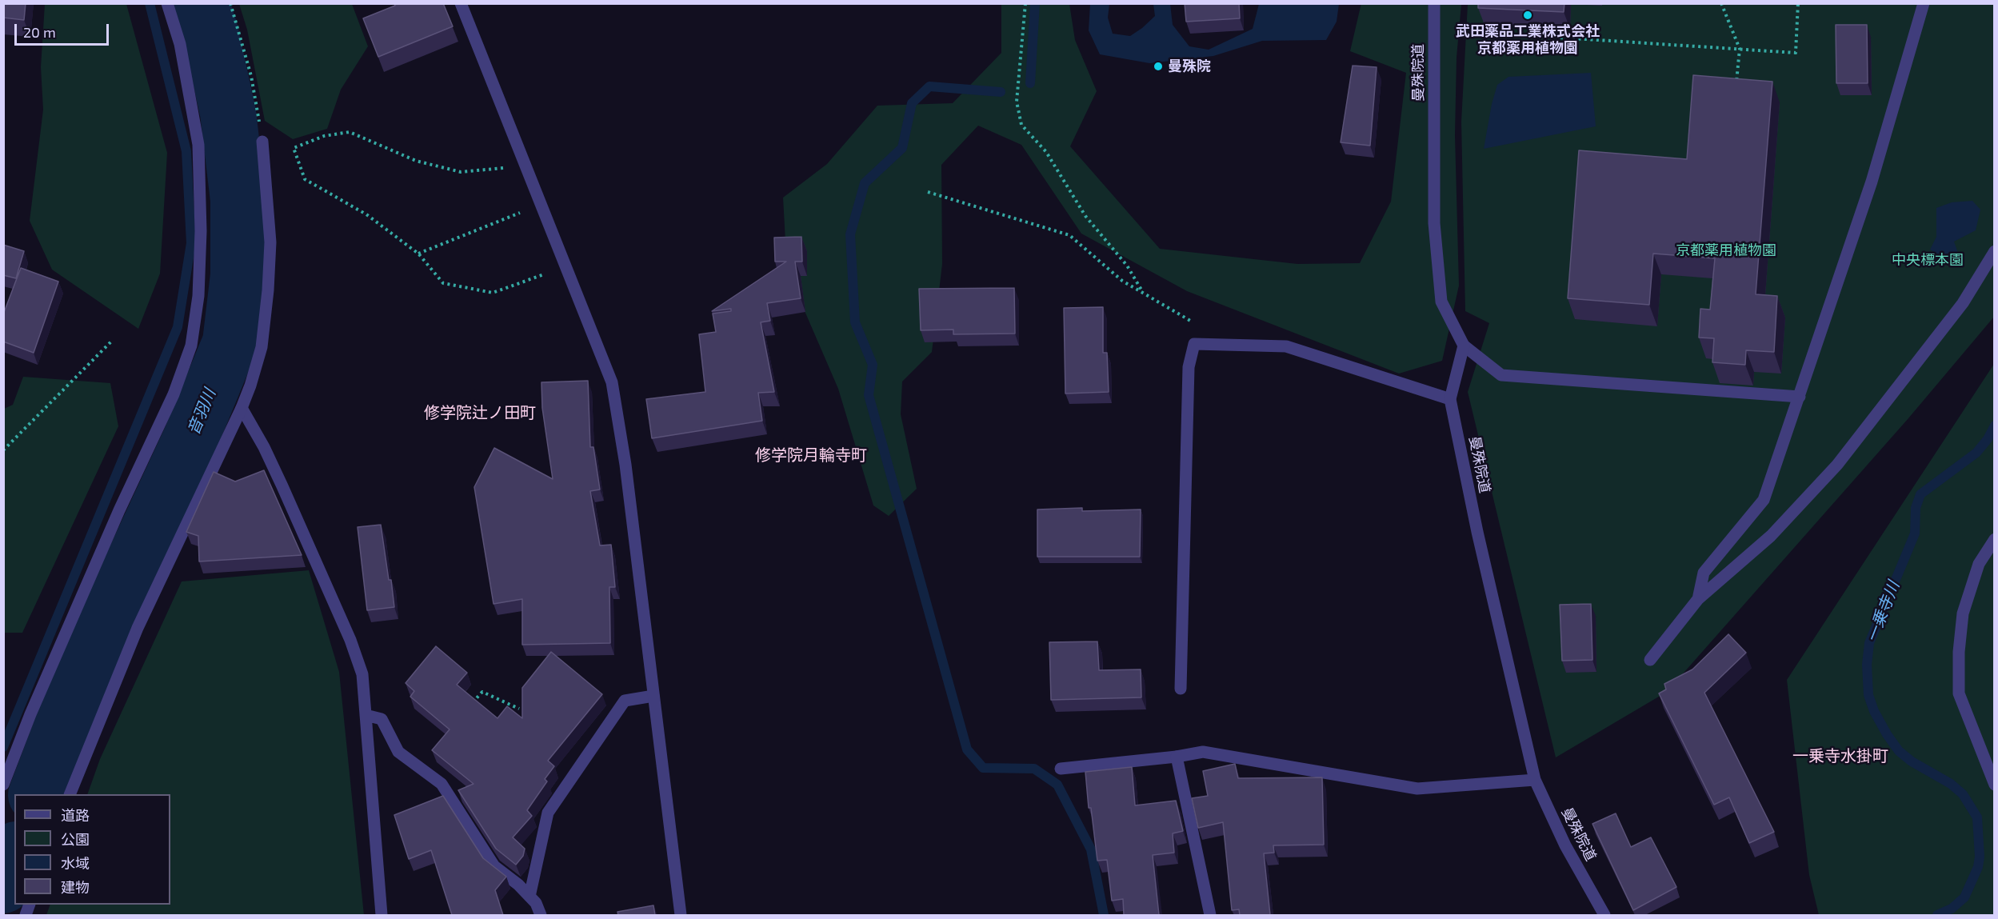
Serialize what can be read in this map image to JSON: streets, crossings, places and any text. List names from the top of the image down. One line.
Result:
{"streets":{"street":["曼殊院道"]},"districts":["修学院辻ノ田町","修学院月輪寺町","一乗寺水掛町"],"water":["音羽川","一乗寺川"],"parks":["京都薬用植物園","中央標本園"],"places":["武田薬品工業株式会社 京都薬用植物園","曼殊院"],"legend":["道路","公園","水域","建物"],"scale_bar":"20 m"}
